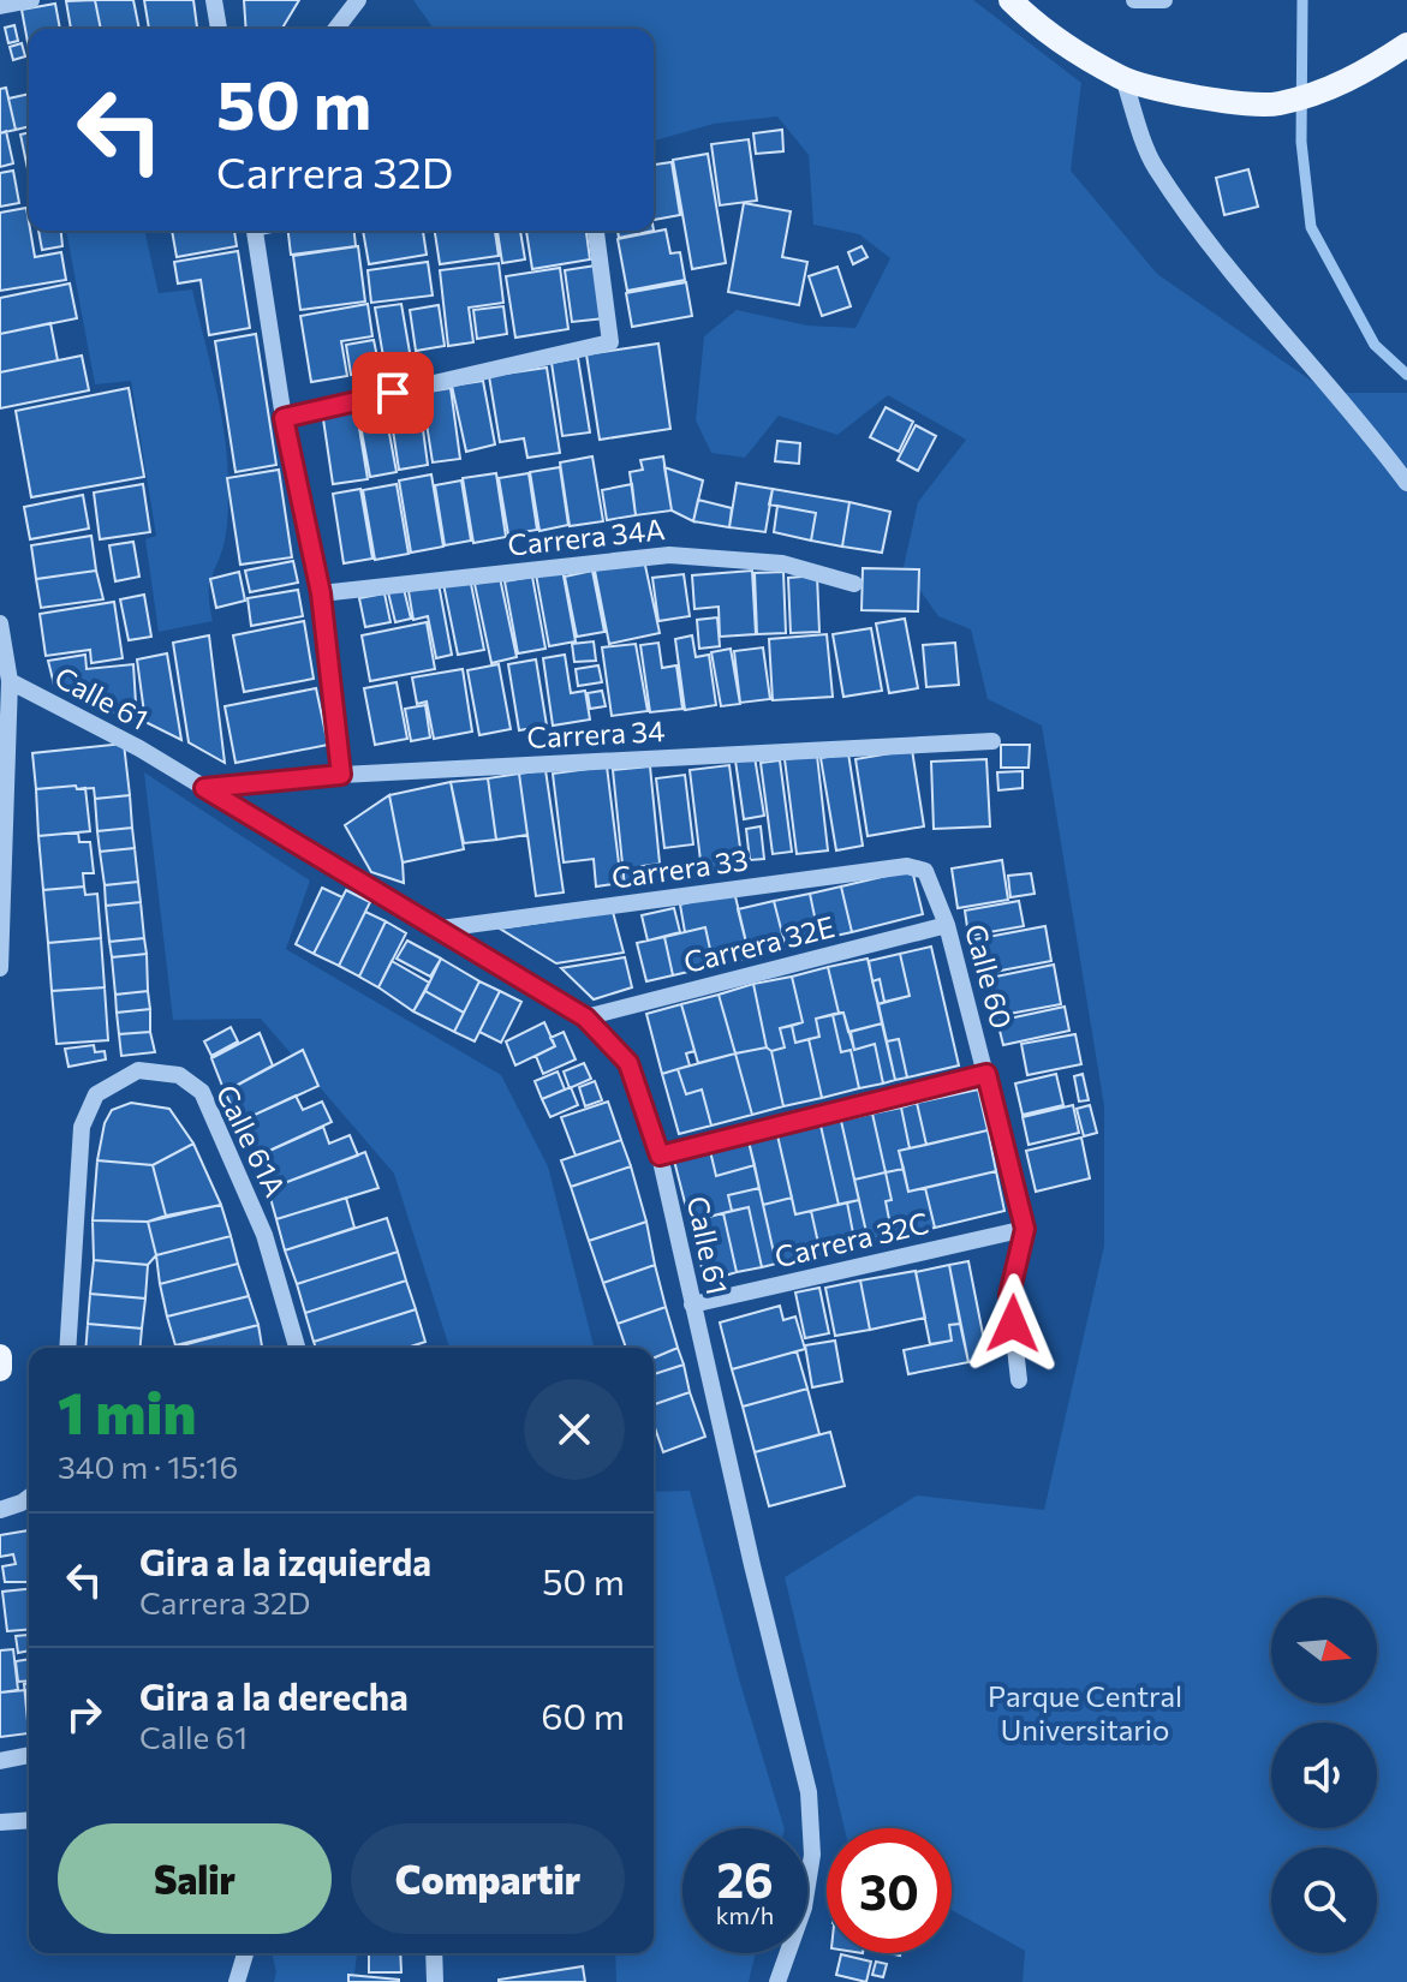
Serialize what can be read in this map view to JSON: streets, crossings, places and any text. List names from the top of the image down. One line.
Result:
{"streets":{"street":["Carrera 34A","Calle 61","Carrera 34","Carrera 33","Carrera 32E","Calle 60","Calle 61A","Carrera 32C"]},"crossings":[["Calle 61","Carrera 34"],["Calle 61","Carrera 33"],["Calle 61","Carrera 32E"],["Calle 61","Carrera 32C"],["Carrera 33","Calle 60"],["Carrera 32E","Calle 60"],["Calle 60","Carrera 32C"]],"parks":["Parque Central Universitario"],"north":"right","page":{"turn":["50 m","Carrera 32D"],"heading":["1 min","340 m · 15:16"],"list":[{"name":"Gira a la izquierda","note":"Carrera 32D","value":"50 m"},{"name":"Gira a la derecha","note":"Calle 61","value":"60 m"}],"buttons":["Salir","Compartir"],"speed":"26 km/h","limit":"30"}}
